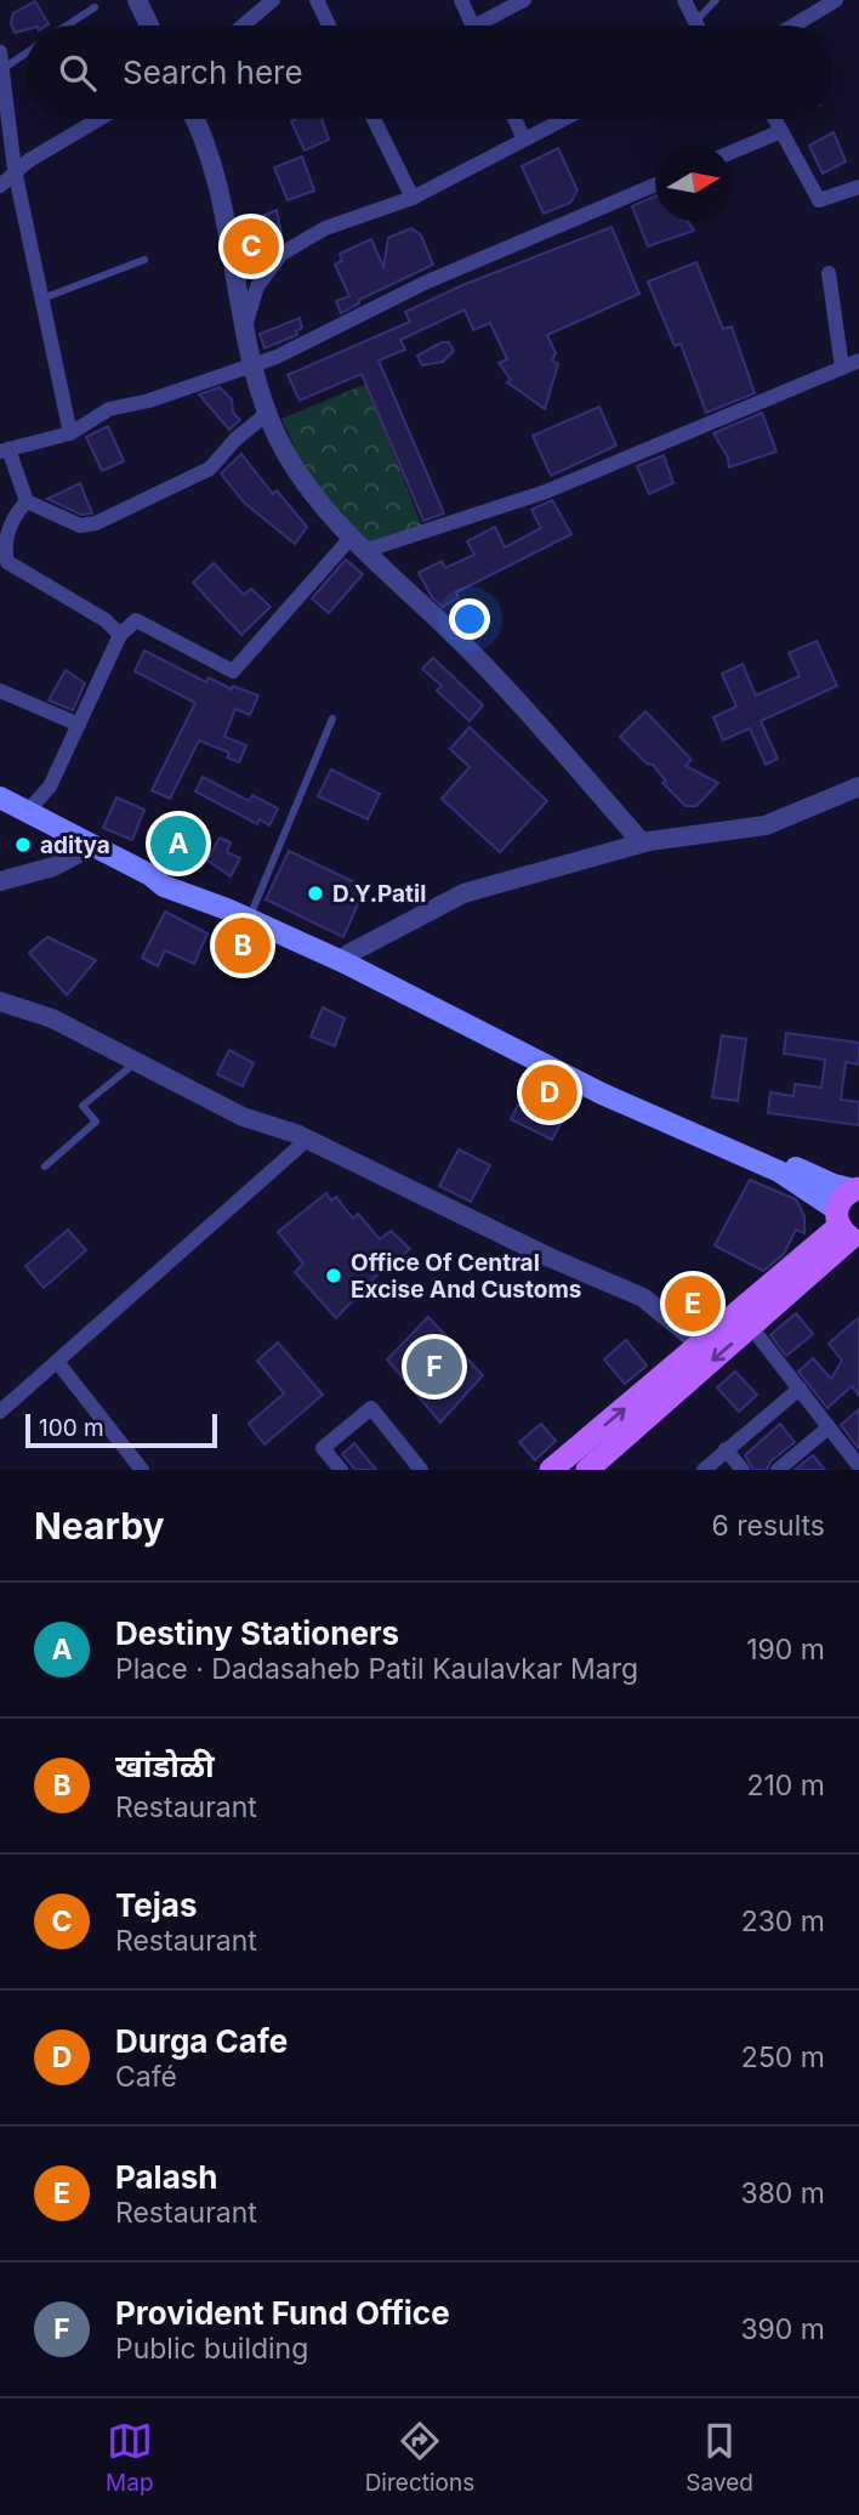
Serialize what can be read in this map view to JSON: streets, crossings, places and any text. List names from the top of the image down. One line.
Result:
{"places":["aditya","D.Y.Patil","Office Of Central Excise And Customs"],"scale_bar":"100 m","north":"right","page":{"search":"Search here","pins":["C","A","B","D","E","F"],"scale":"100 m","heading":["Nearby","6 results"],"list":[{"mark":"A","name":"Destiny Stationers","note":"Place · Dadasaheb Patil Kaulavkar Marg","value":"190 m"},{"mark":"B","name":"खांडोळी","note":"Restaurant","value":"210 m"},{"mark":"C","name":"Tejas","note":"Restaurant","value":"230 m"},{"mark":"D","name":"Durga Cafe","note":"Café","value":"250 m"},{"mark":"E","name":"Palash","note":"Restaurant","value":"380 m"},{"mark":"F","name":"Provident Fund Office","note":"Public building","value":"390 m"}],"nav":["Map","Directions","Saved"]}}
